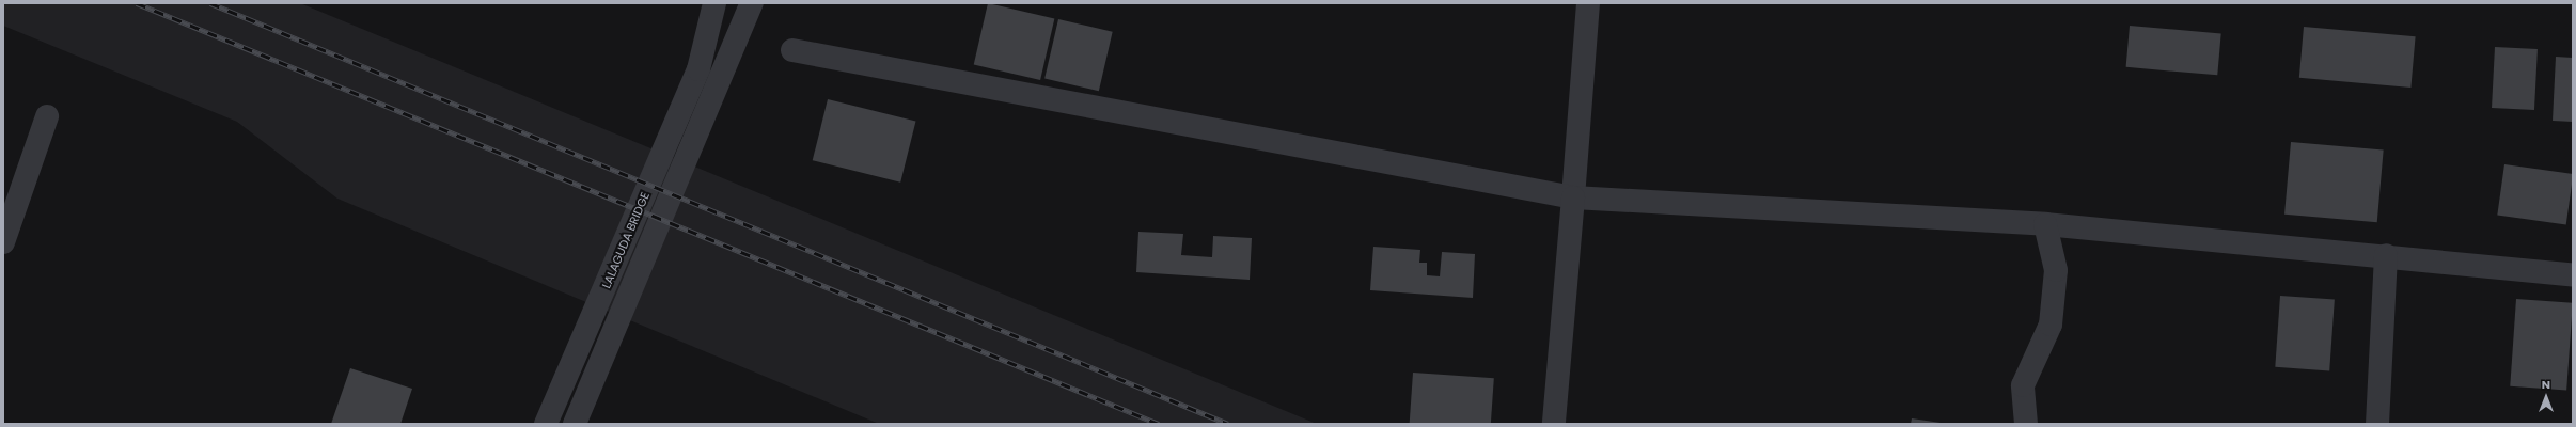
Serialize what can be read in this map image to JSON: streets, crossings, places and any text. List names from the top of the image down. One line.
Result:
{"streets":{"street":["LALAGUDA BRIDGE"]},"north":"top"}
